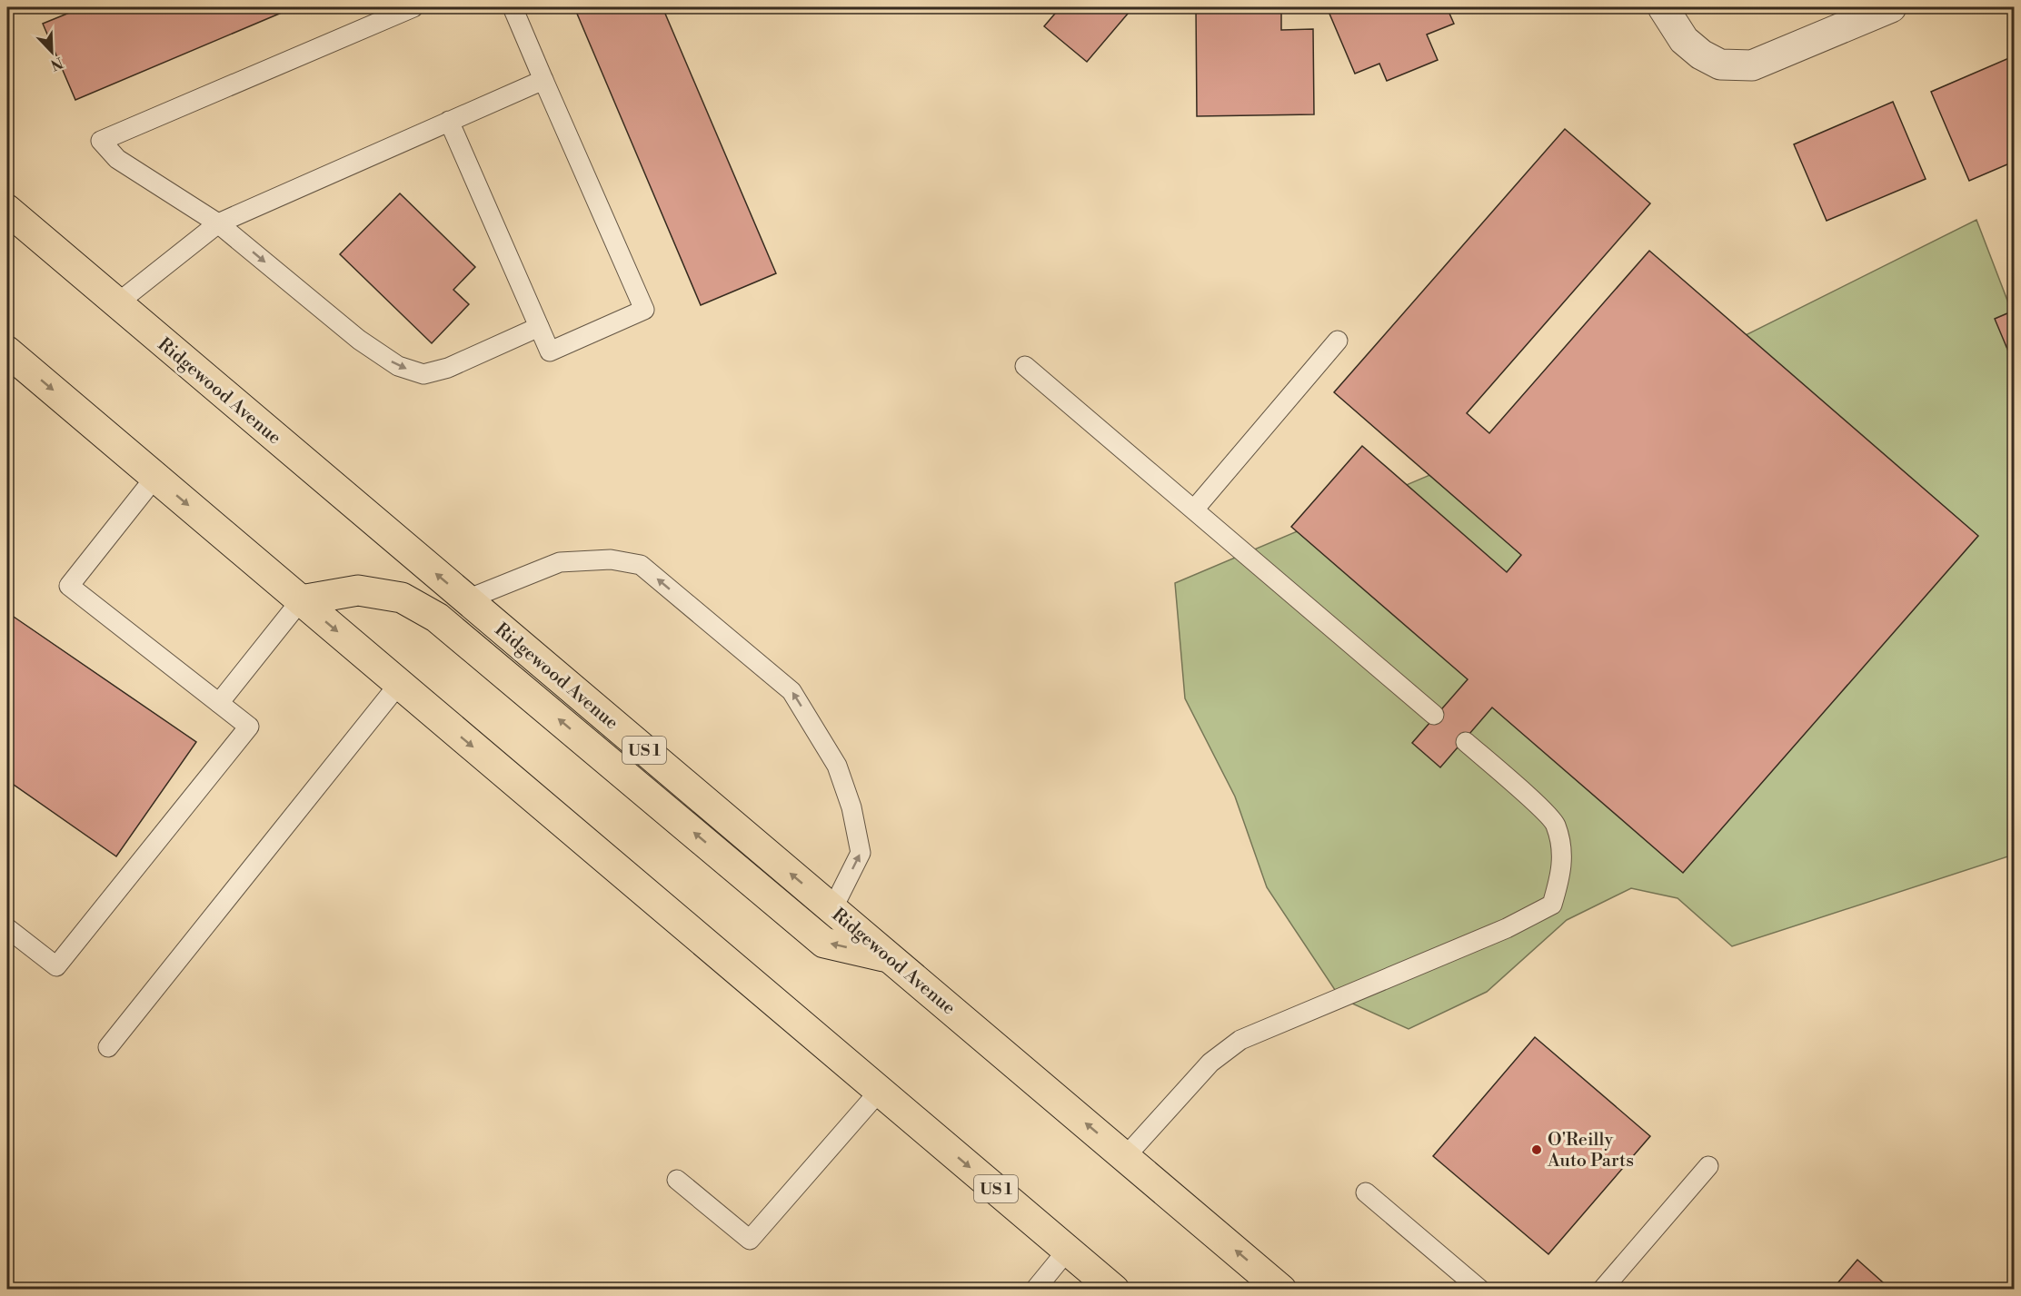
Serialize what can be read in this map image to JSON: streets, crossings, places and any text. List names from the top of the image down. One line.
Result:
{"streets":{"main road":["Ridgewood Avenue","US 1"]},"places":["O'Reilly Auto Parts"],"north":"bottom right"}
